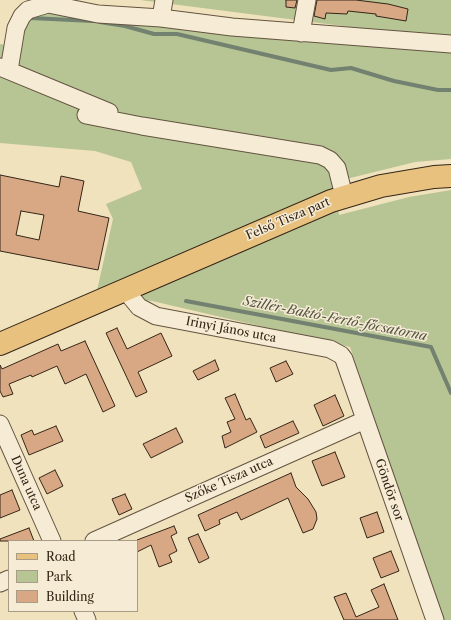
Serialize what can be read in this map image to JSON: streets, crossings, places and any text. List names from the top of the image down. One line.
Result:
{"streets":{"main road":["Felső Tisza part"],"street":["Irinyi János utca","Szőke Tisza utca","Duna utca","Göndör sor"]},"crossings":[["Felső Tisza part","Irinyi János utca"],["Irinyi János utca","Göndör sor"],["Szőke Tisza utca","Göndör sor"]],"water":["Szillér-Baktó-Fertő-főcsatorna"],"legend":["Road","Park","Building"]}
